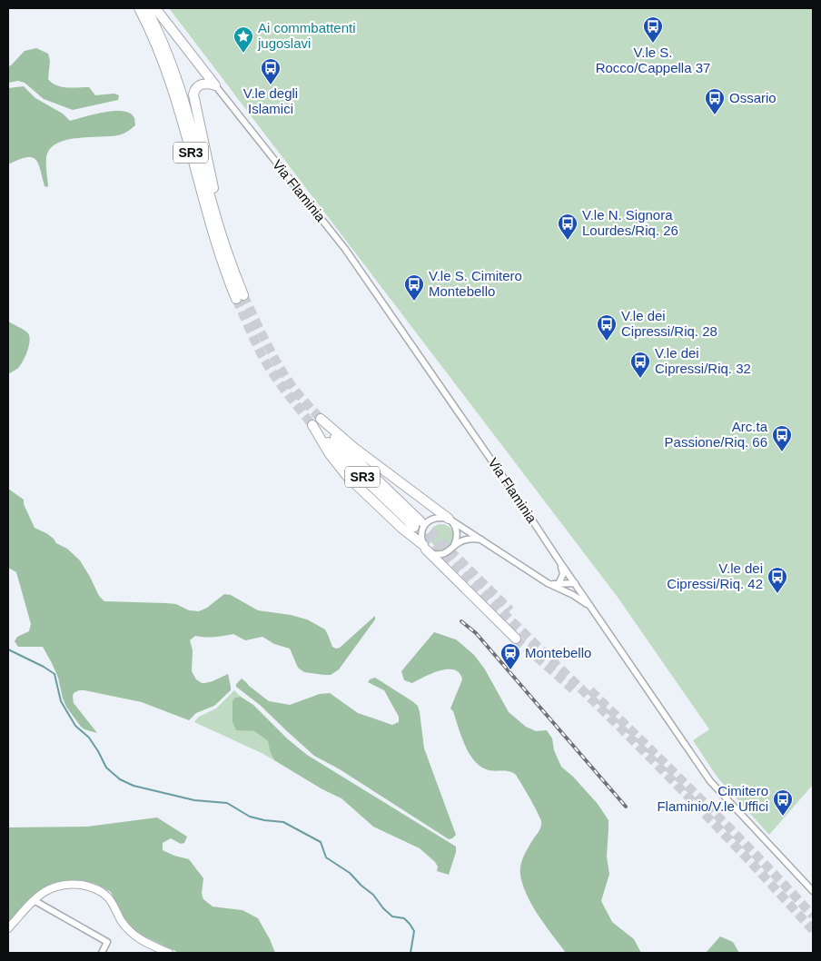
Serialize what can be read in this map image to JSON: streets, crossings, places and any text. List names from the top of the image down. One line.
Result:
{"streets":{"highway":["SR3"],"street":["Via Flaminia"]},"places":{"bus stop":["V.le S. Rocco/Cappella 37","V.le degli Islamici","Ossario","V.le N. Signora Lourdes/Riq. 26","V.le S. Cimitero Montebello","V.le dei Cipressi/Riq. 28","V.le dei Cipressi/Riq. 32","Arc.ta Passione/Riq. 66","V.le dei Cipressi/Riq. 42","Cimitero Flaminio/V.le Uffici"],"place":["Ai commbattenti jugoslavi"],"station":["Montebello"]}}
